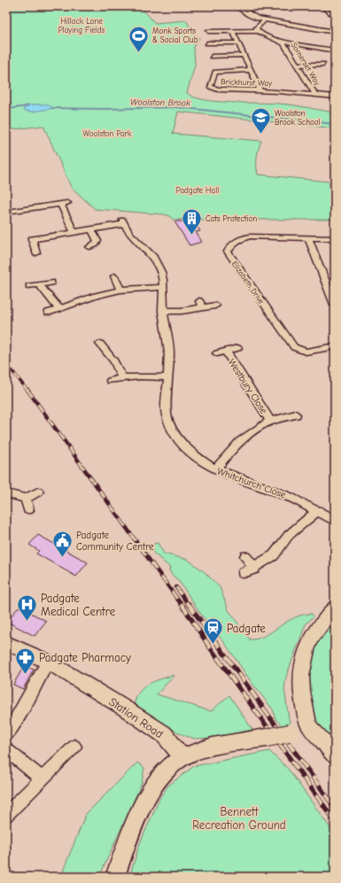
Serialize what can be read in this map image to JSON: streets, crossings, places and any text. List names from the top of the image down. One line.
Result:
{"streets":{"street":["Somerset Way","Brickhurst Way","Elizabeth Drive","Westbury Close","Whitchurch Close","Station Road"]},"crossings":[["Somerset Way","Brickhurst Way"],["Westbury Close","Whitchurch Close"]],"water":["Woolston Brook"],"parks":["Hillock Lane Playing Fields","Woolston Park","Padgate Hall","Bennett Recreation Ground"],"places":{"sports":["Monk Sports & Social Club"],"school or university":["Woolston Brook School"],"building":["Cats Protection"],"public building":["Padgate Community Centre"],"hospital":["Padgate Medical Centre"],"station":["Padgate"],"pharmacy":["Padgate Pharmacy"]}}
